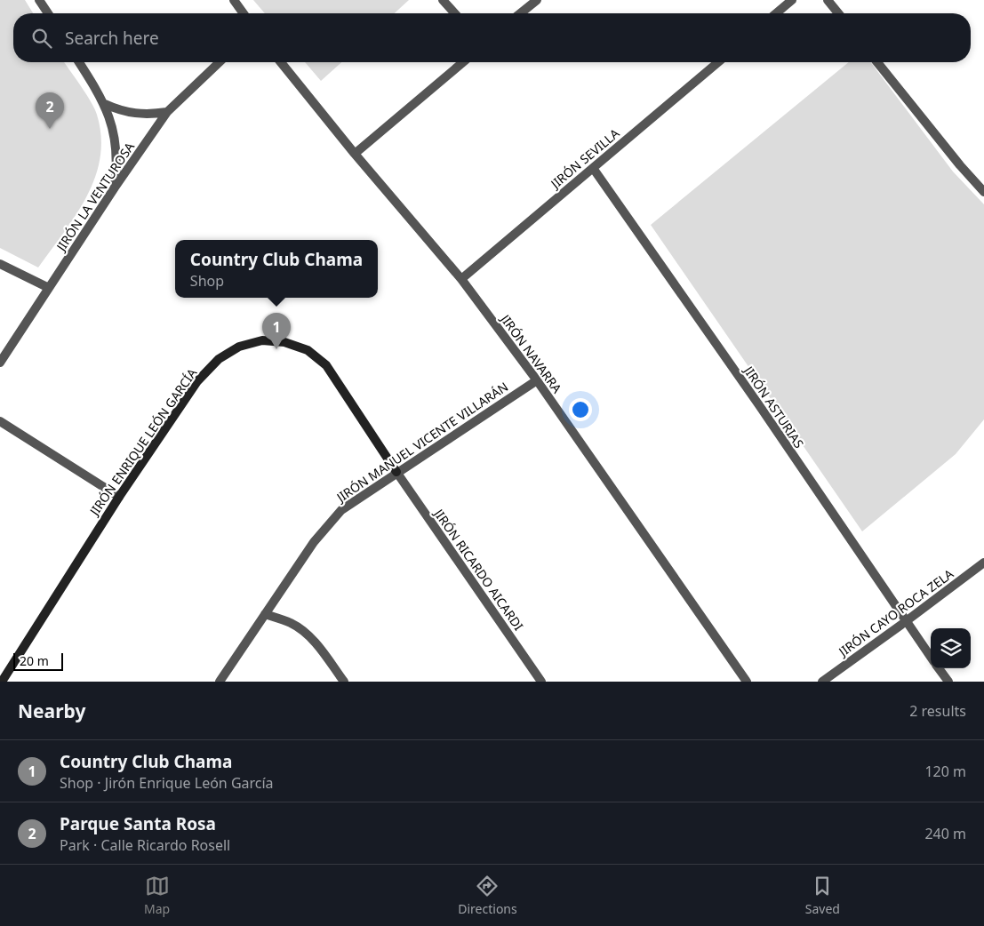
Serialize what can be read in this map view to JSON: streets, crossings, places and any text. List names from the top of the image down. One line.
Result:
{"streets":{"street":["JIRÓN SEVILLA","JIRÓN LA VENTUROSA","JIRÓN NAVARRA","JIRÓN ASTURIAS","JIRÓN ENRIQUE LEÓN GARCÍA","JIRÓN MANUEL VICENTE VILLARÁN","JIRÓN RICARDO AICARDI","JIRÓN CAYO ROCA ZELA"]},"crossings":[["JIRÓN SEVILLA","JIRÓN NAVARRA"],["JIRÓN SEVILLA","JIRÓN ASTURIAS"],["JIRÓN NAVARRA","JIRÓN MANUEL VICENTE VILLARÁN"],["JIRÓN ASTURIAS","JIRÓN CAYO ROCA ZELA"],["JIRÓN ENRIQUE LEÓN GARCÍA","JIRÓN MANUEL VICENTE VILLARÁN"],["JIRÓN ENRIQUE LEÓN GARCÍA","JIRÓN RICARDO AICARDI"],["JIRÓN MANUEL VICENTE VILLARÁN","JIRÓN RICARDO AICARDI"]],"scale_bar":"20 m","page":{"search":"Search here","pins":["2","1"],"popup":["Country Club Chama","Shop"],"scale":"20 m","heading":["Nearby","2 results"],"list":[{"mark":"1","name":"Country Club Chama","note":"Shop · Jirón Enrique León García","value":"120 m"},{"mark":"2","name":"Parque Santa Rosa","note":"Park · Calle Ricardo Rosell","value":"240 m"}],"nav":["Map","Directions","Saved"]}}
